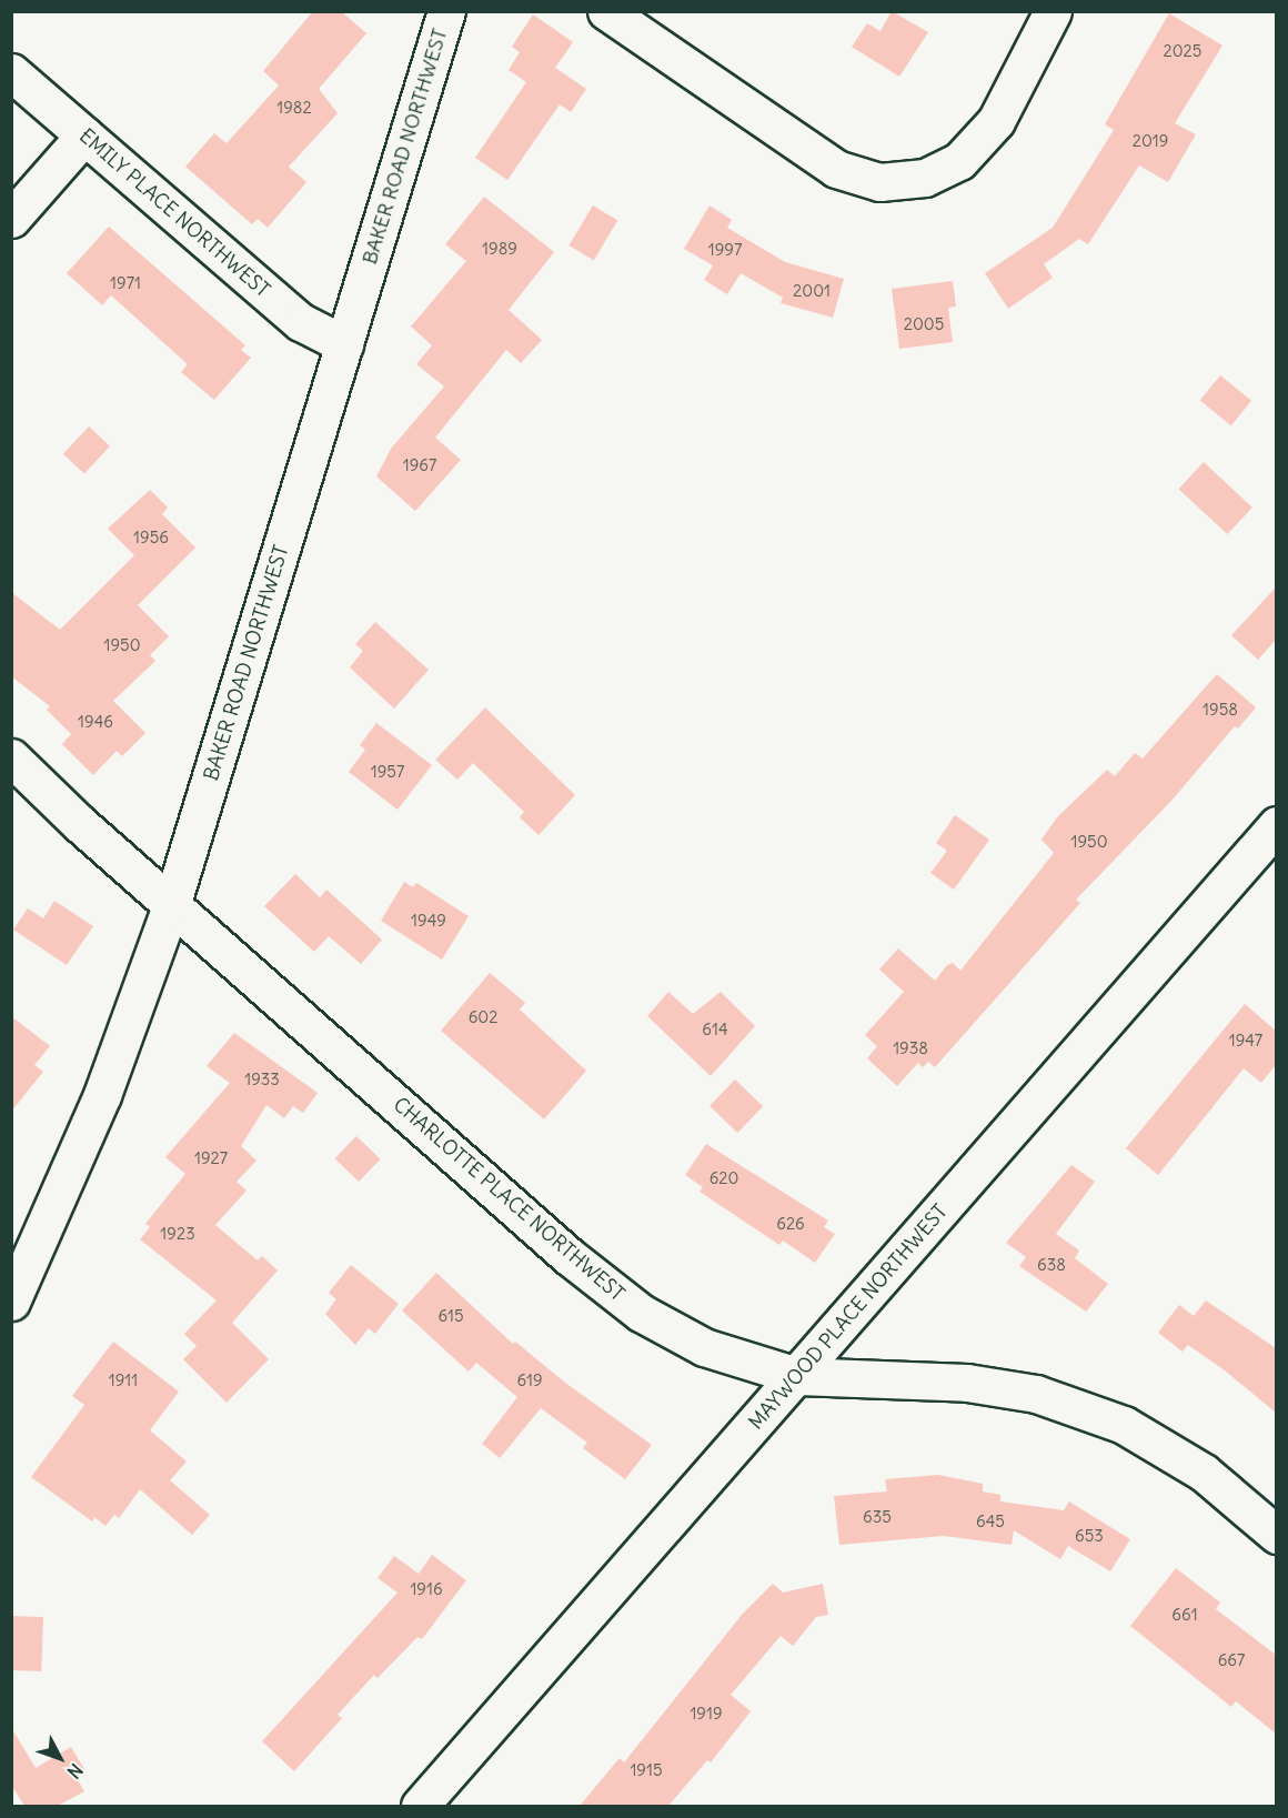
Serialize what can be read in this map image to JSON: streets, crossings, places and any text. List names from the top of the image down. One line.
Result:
{"streets":{"street":["BAKER ROAD NORTHWEST","EMILY PLACE NORTHWEST","CHARLOTTE PLACE NORTHWEST","MAYWOOD PLACE NORTHWEST"]},"crossings":[["BAKER ROAD NORTHWEST","EMILY PLACE NORTHWEST"],["BAKER ROAD NORTHWEST","CHARLOTTE PLACE NORTHWEST"],["CHARLOTTE PLACE NORTHWEST","MAYWOOD PLACE NORTHWEST"]],"house_numbers":["2025","1982","2019","1989","1997","1971","2001","2005","1967","1956","1950","1958","1946","1957","1950","1949","602","614","1947","1938","1933","1927","620","626","1923","638","615","1911","619","635","645","653","1916","661","667","1919","1915"],"north":"bottom right"}
